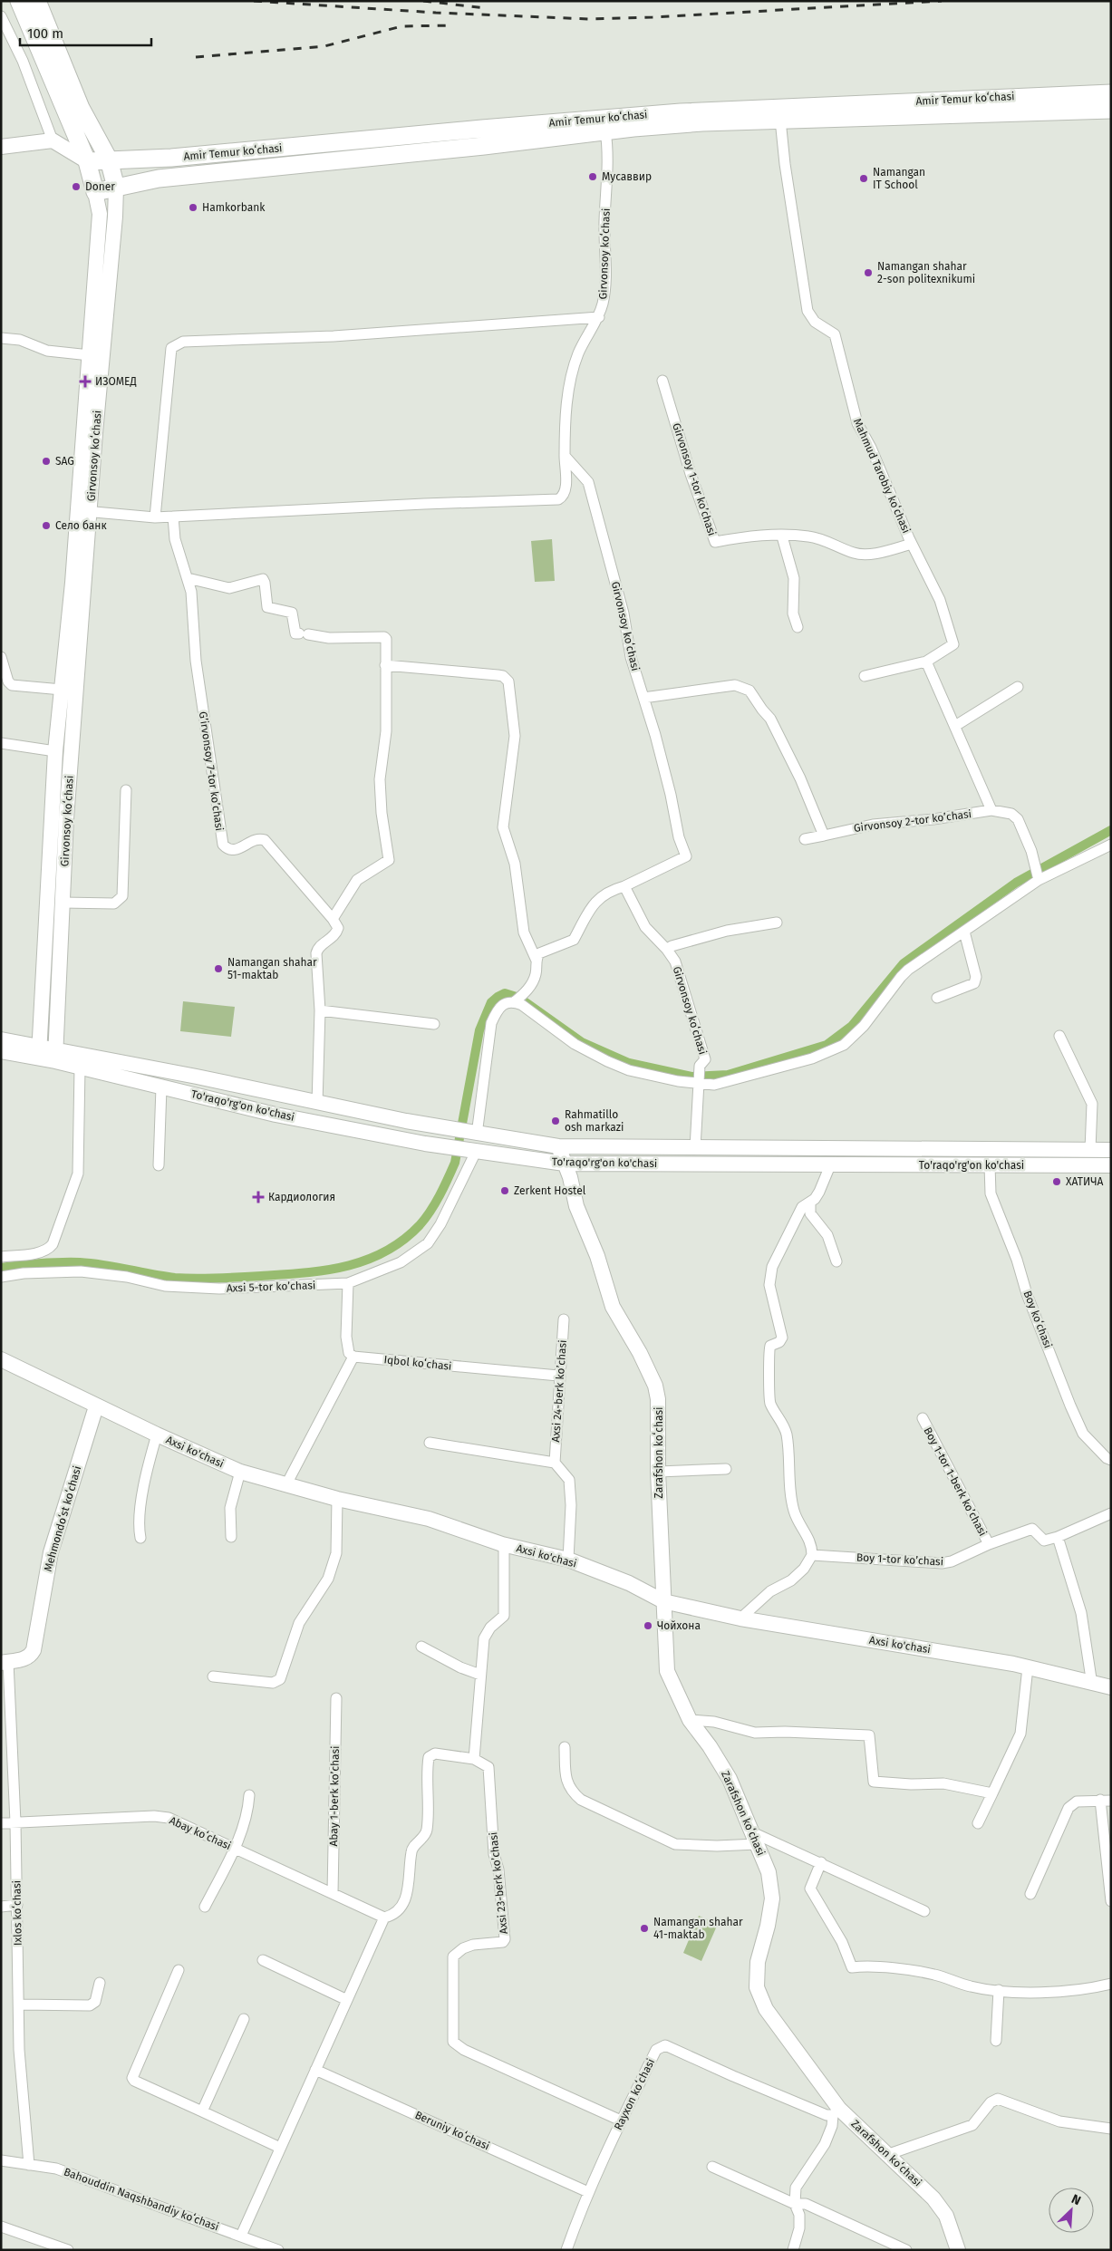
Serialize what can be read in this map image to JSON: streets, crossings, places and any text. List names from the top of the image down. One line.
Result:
{"streets":{"main road":["Amir Temur koʻchasi","Girvonsoy koʻchasi","To'raqo'rg'on ko'chasi","Axsi ko'chasi","Zarafshon koʻchasi","Mehmondoʻst koʻchasi"],"street":["Mahmud Tarobiy koʻchasi","Girvonsoy 1-tor koʼchasi","Gʼirvonsoy 7-tor koʼchasi","Girvonsoy 2-tor koʼchasi","Аxsi 5-tor koʼchasi","Boy koʻchasi","Iqbol koʻchasi","Аxsi 24-berk koʼchasi","Boy 1-tor 1-berk koʼchasi","Boy 1-tor koʼchasi","Аbay 1-berk koʼchasi","Abay koʻchasi","Аxsi 23-berk koʼchasi","Ixlos koʻchasi","Rayxon koʻchasi","Beruniy koʻchasi","Bahouddin Naqshbandiy koʻchasi"]},"crossings":[["Amir Temur koʻchasi","Girvonsoy koʻchasi"],["Amir Temur koʻchasi","Mahmud Tarobiy koʻchasi"],["Girvonsoy koʻchasi","To'raqo'rg'on ko'chasi"],["Mahmud Tarobiy koʻchasi","Girvonsoy 1-tor koʼchasi"],["To'raqo'rg'on ko'chasi","Аxsi 5-tor koʼchasi"],["To'raqo'rg'on ko'chasi","Boy koʻchasi"],["To'raqo'rg'on ko'chasi","Zarafshon koʻchasi"],["Iqbol koʻchasi","Аxsi 24-berk koʼchasi"],["Axsi ko'chasi","Zarafshon koʻchasi"],["Axsi ko'chasi","Mehmondoʻst koʻchasi"],["Zarafshon koʻchasi","Rayxon koʻchasi"],["Boy 1-tor 1-berk koʼchasi","Boy 1-tor koʼchasi"],["Mehmondoʻst koʻchasi","Ixlos koʻchasi"],["Аbay 1-berk koʼchasi","Abay koʻchasi"],["Abay koʻchasi","Ixlos koʻchasi"],["Аxsi 23-berk koʼchasi","Rayxon koʻchasi"],["Ixlos koʻchasi","Bahouddin Naqshbandiy koʻchasi"],["Rayxon koʻchasi","Beruniy koʻchasi"]],"places":{"other":["Мусаввир","Namangan IT School","Doner","Hamkorbank","Namangan shahar 2-son politexnikumi","SAG","Село банк","Namangan shahar 51-maktab","Rahmatillo osh markazi","ХАТИЧА","Zerkent Hostel","Чойхона","Namangan shahar 41-maktab"],"health":["ИЗОМЕД","Кардиология"]},"scale_bar":"100 m","north":"top right"}
